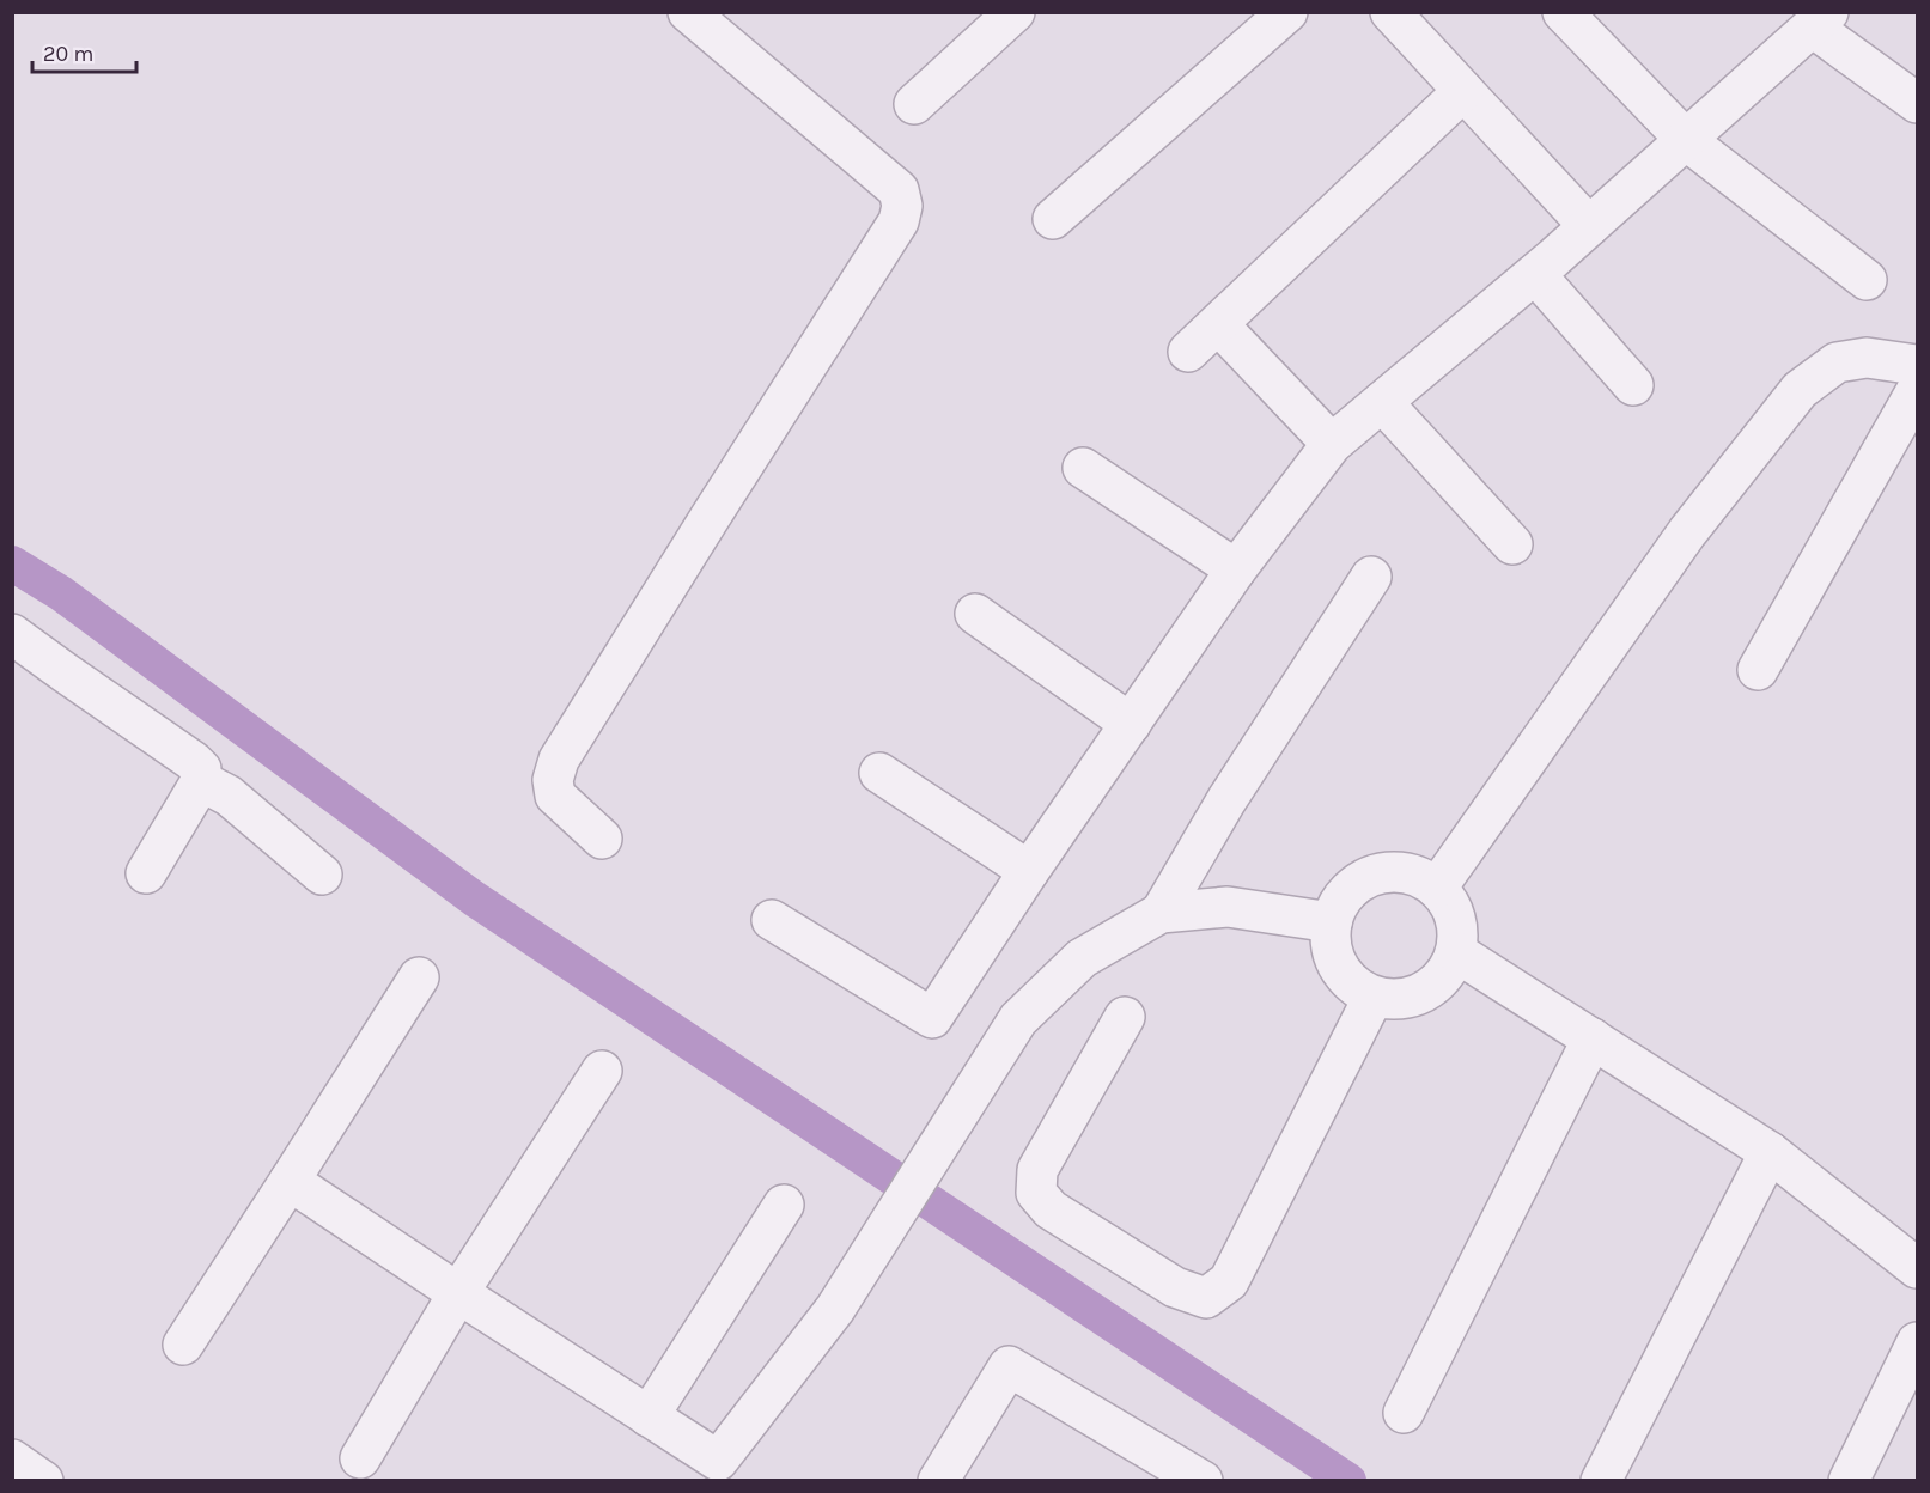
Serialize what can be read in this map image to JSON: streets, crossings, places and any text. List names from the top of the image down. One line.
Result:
{"scale_bar":"20 m"}
